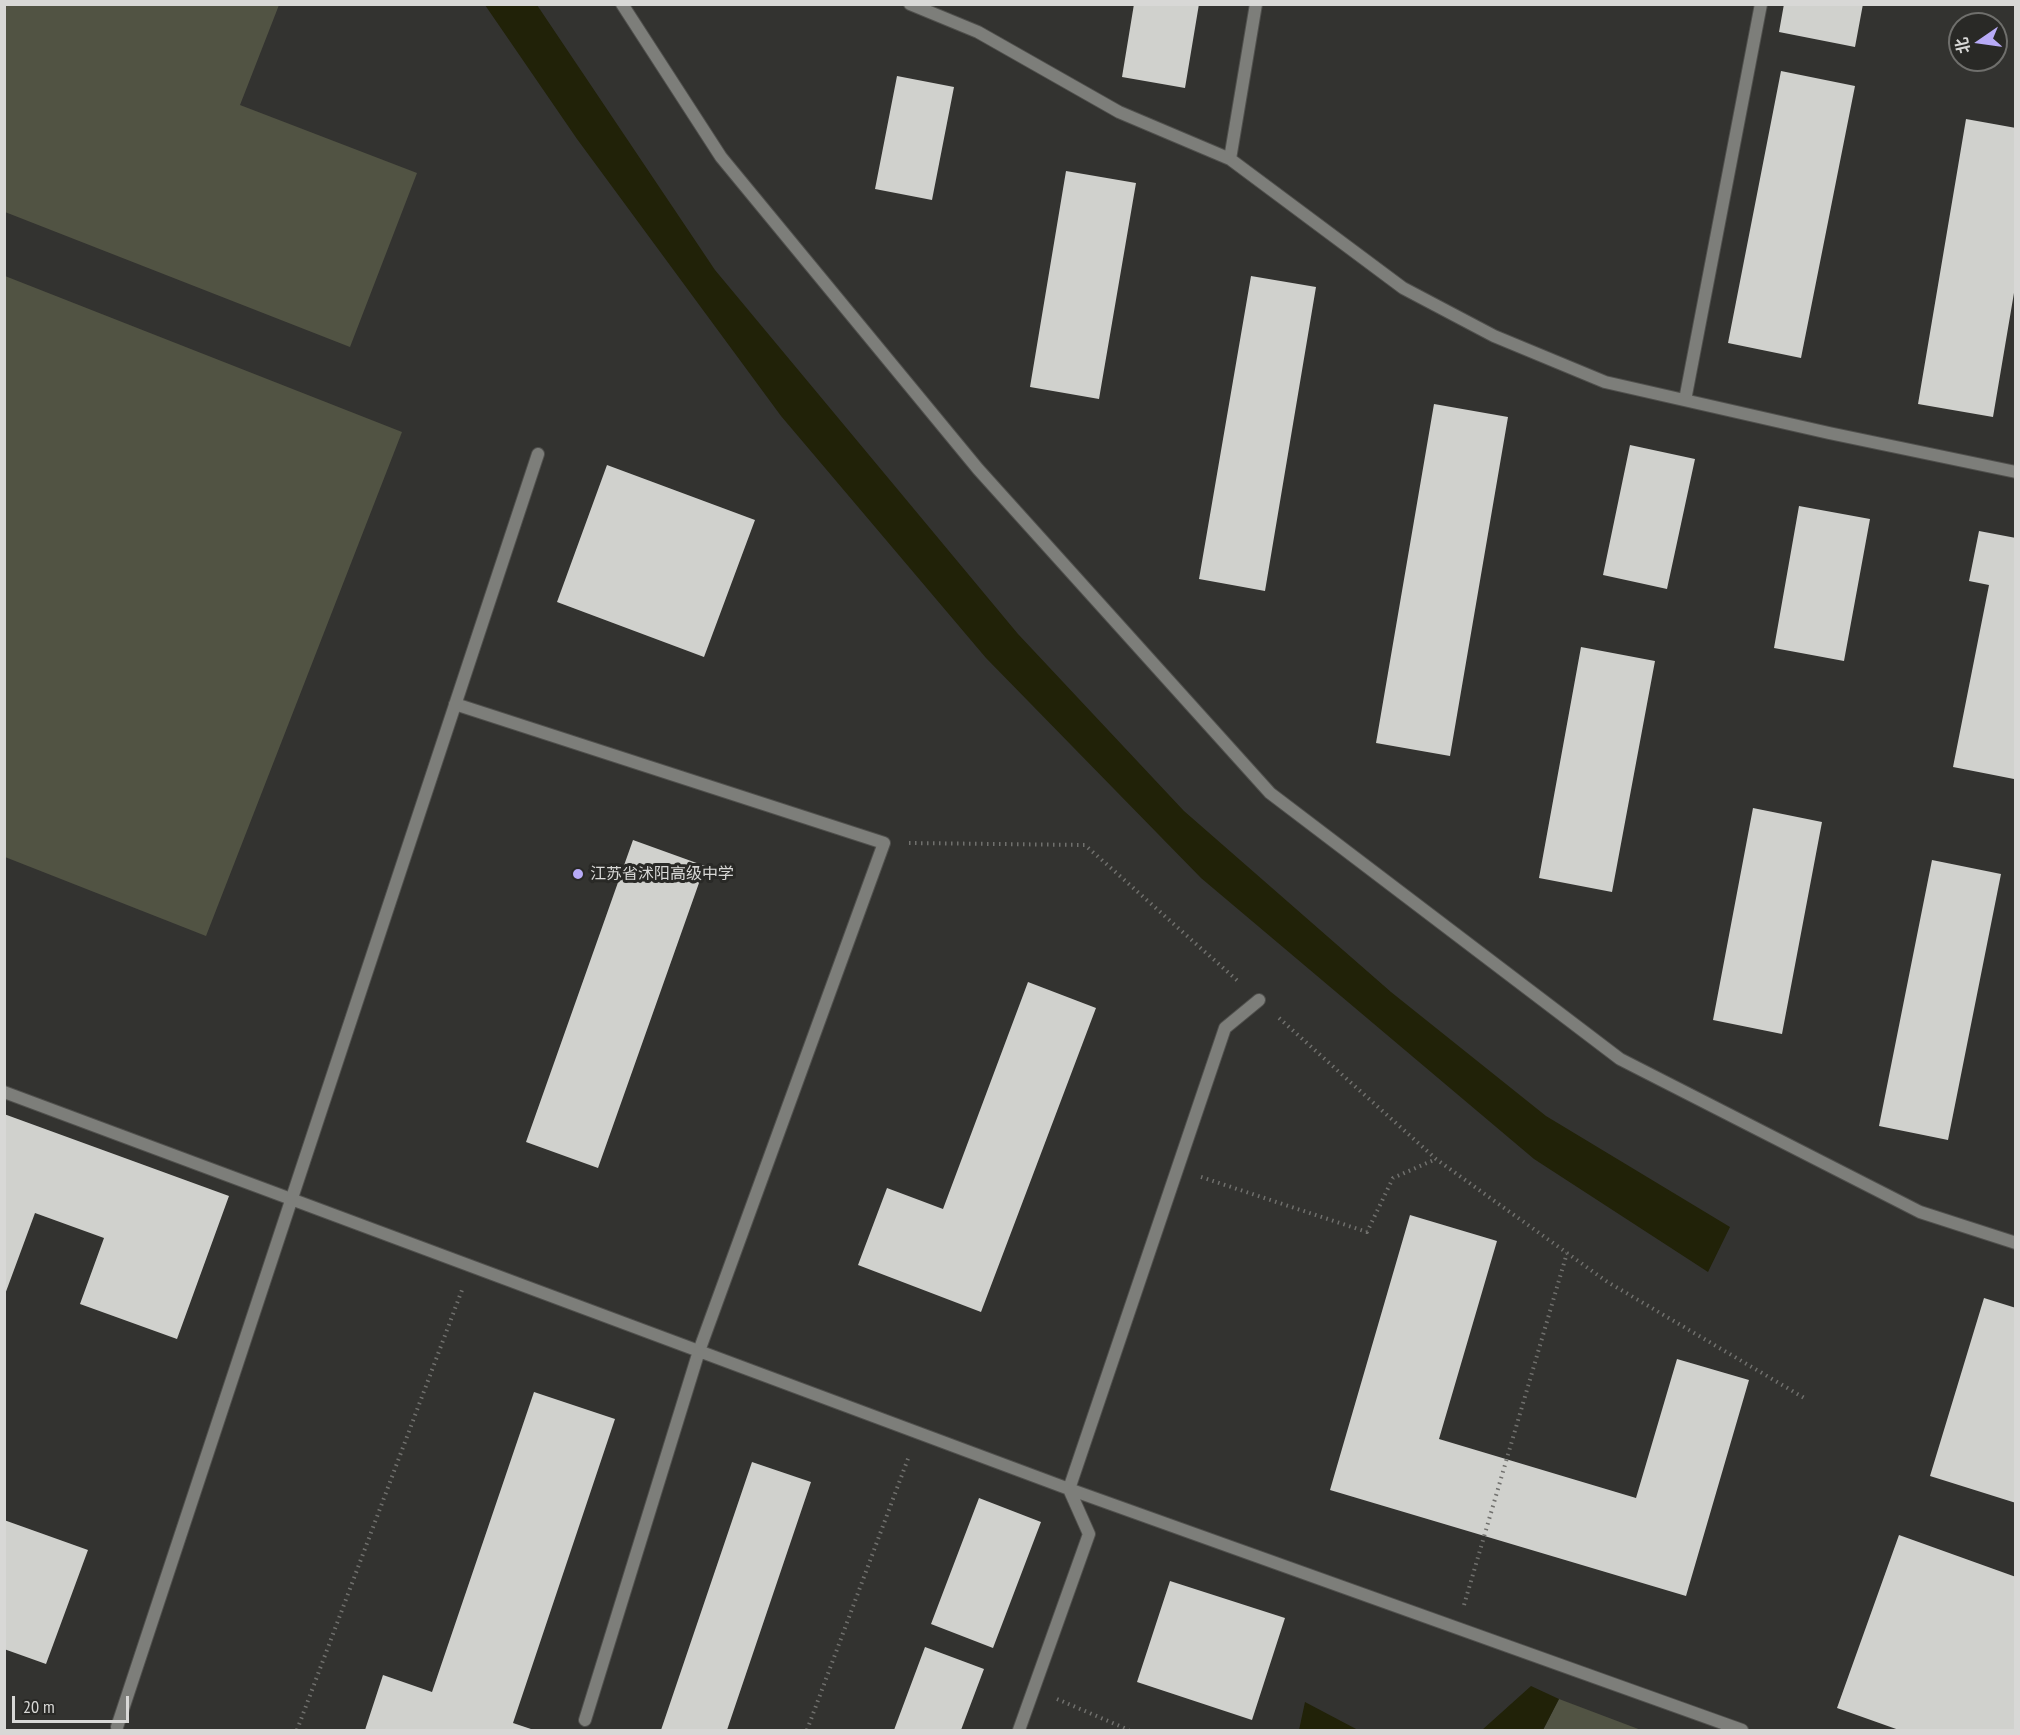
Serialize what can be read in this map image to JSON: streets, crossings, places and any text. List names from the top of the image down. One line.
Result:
{"places":["江苏省沭阳高级中学"],"scale_bar":"20 m","north":"left"}
